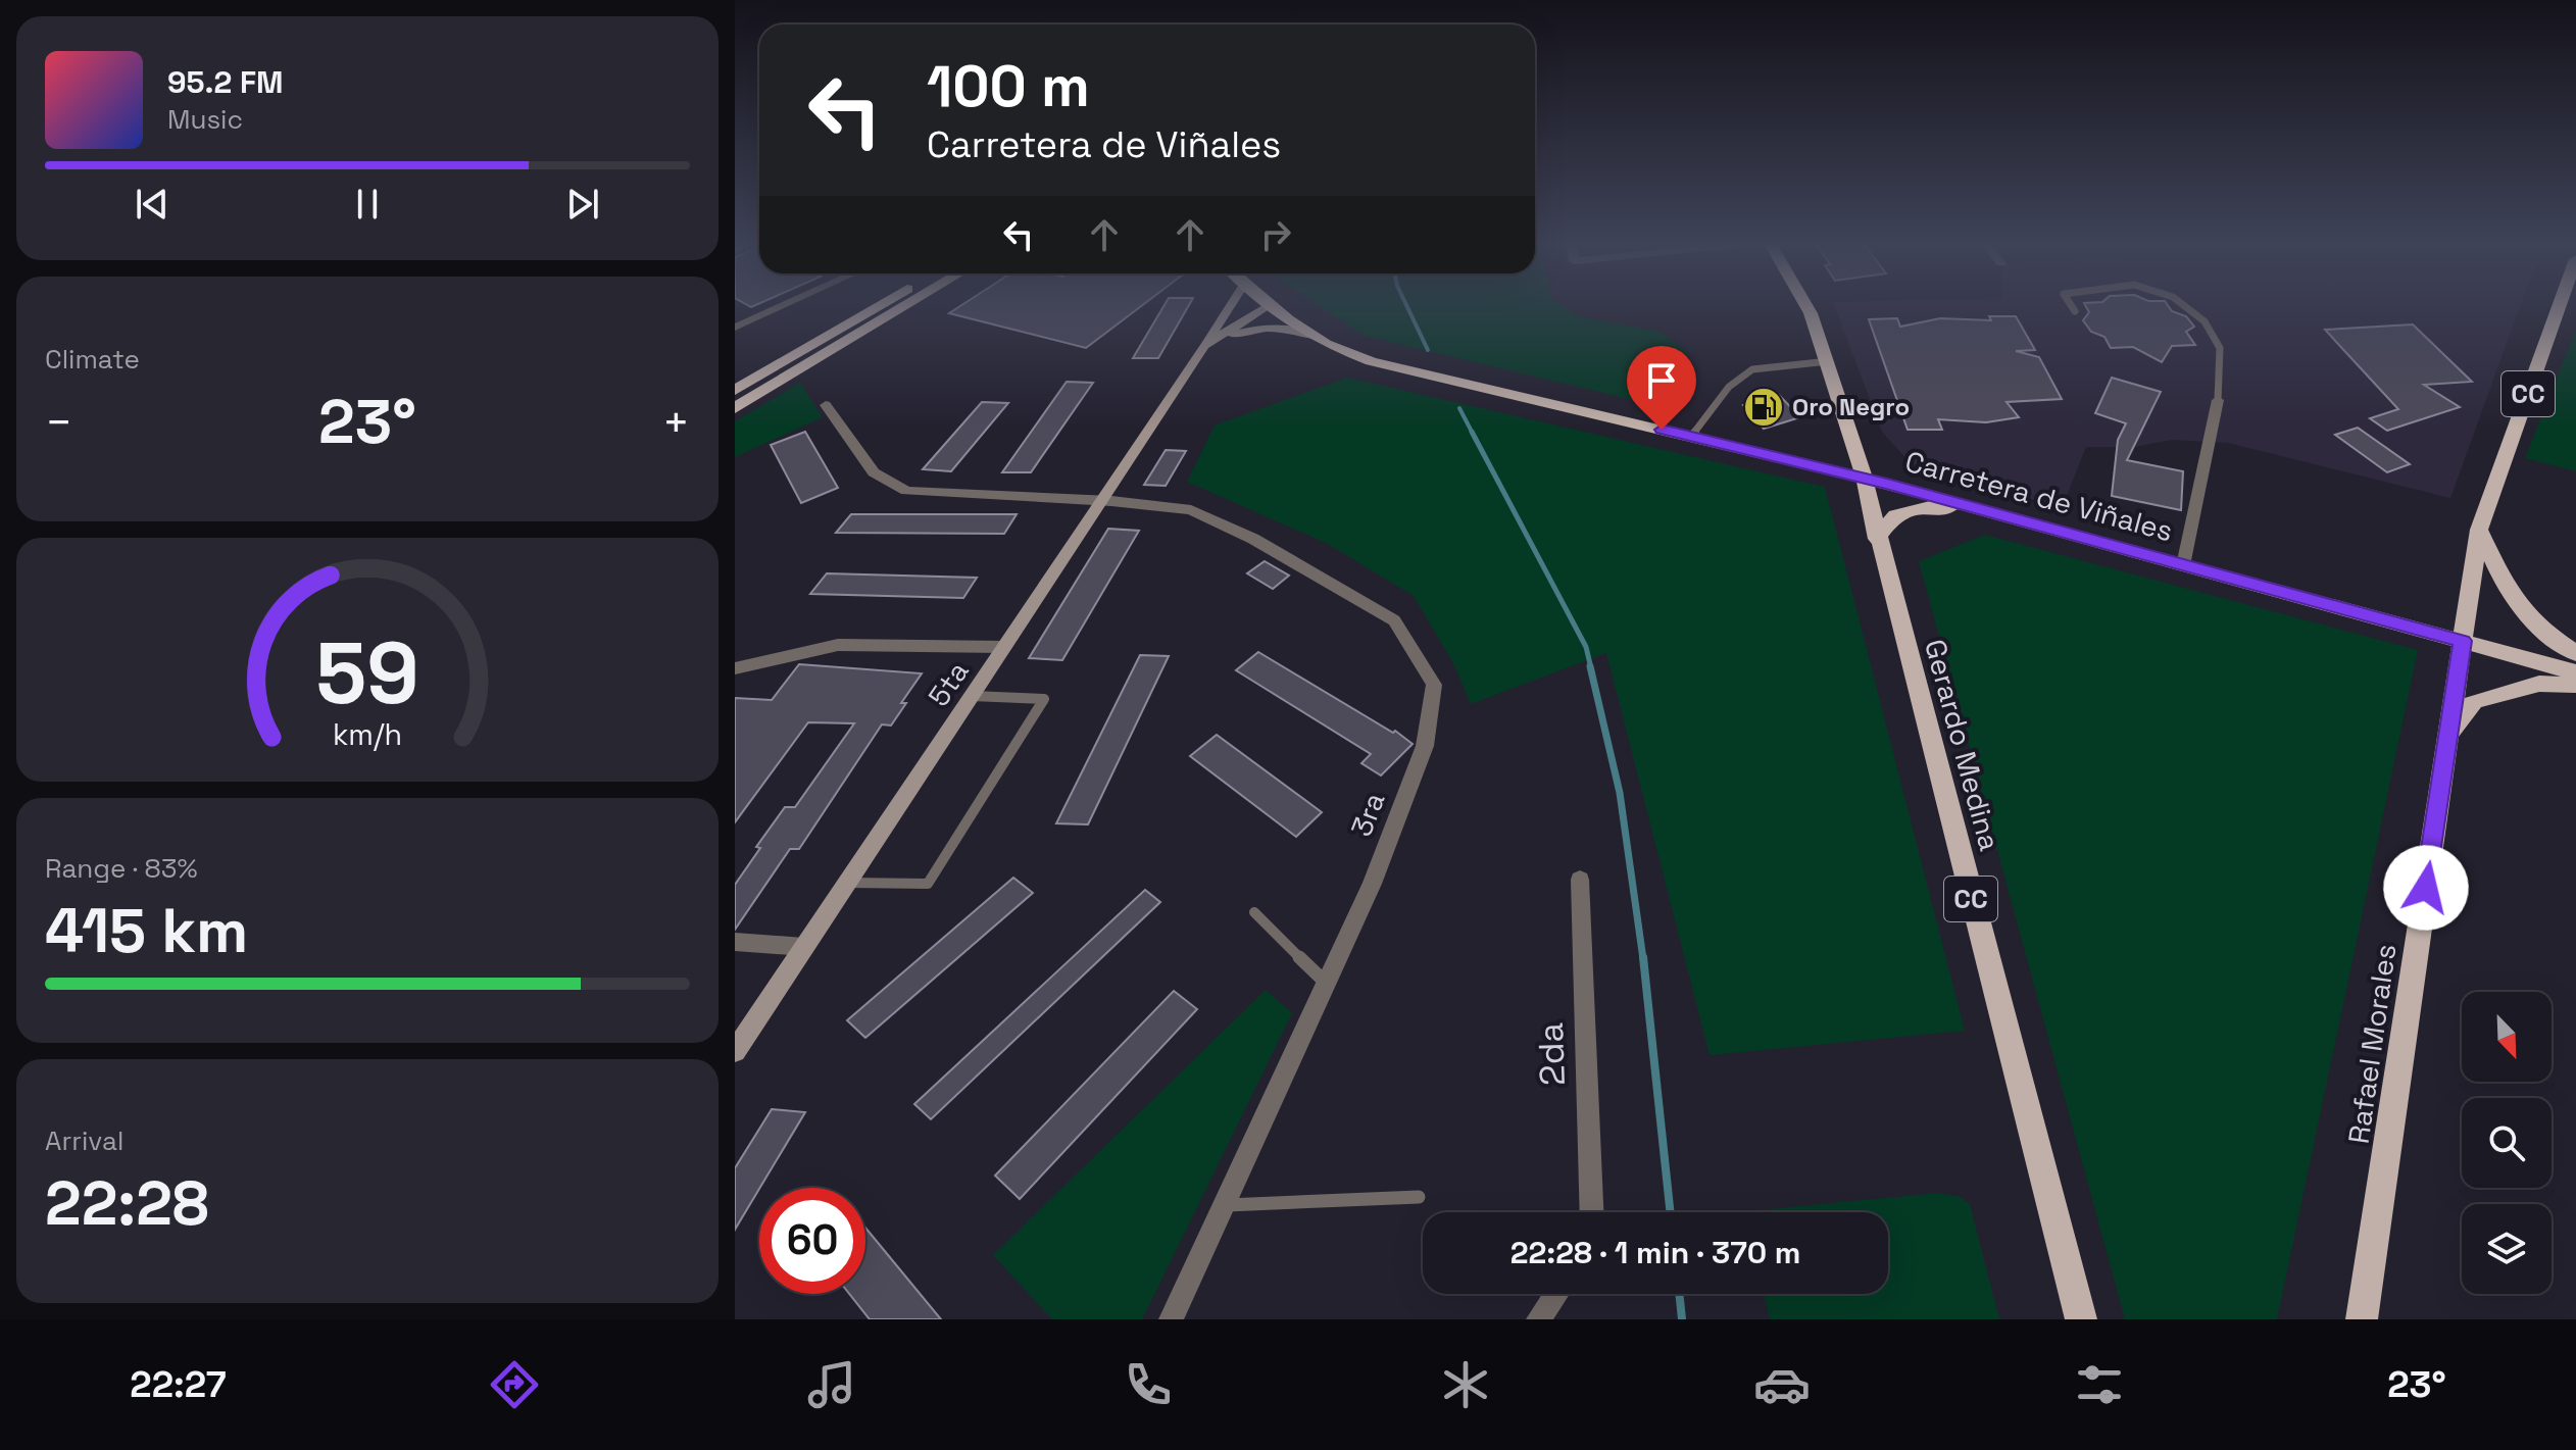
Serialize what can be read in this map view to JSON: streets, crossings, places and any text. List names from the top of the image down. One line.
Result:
{"streets":{"main road":["CC","Carretera de Viñales","Gerardo Medina","Rafael Morales"],"street":["5ta","3ra","2da"]},"crossings":[["Carretera de Viñales","Gerardo Medina"],["Carretera de Viñales","Rafael Morales"],["5ta","3ra"]],"places":{"fuel station":["Oro Negro"]},"north":"bottom right","page":{"turn":["100 m","Carretera de Viñales"],"song":["95.2 FM","Music"],"tile":["Climate",["Range · 83%","415 km"],["Arrival","22:28"]],"heat":["−","23°","+"],"limit":"60","trip":"22:28 · 1 min · 370 m","tabs":["22:27","23°"],"gauge":["59","km/h"]}}
